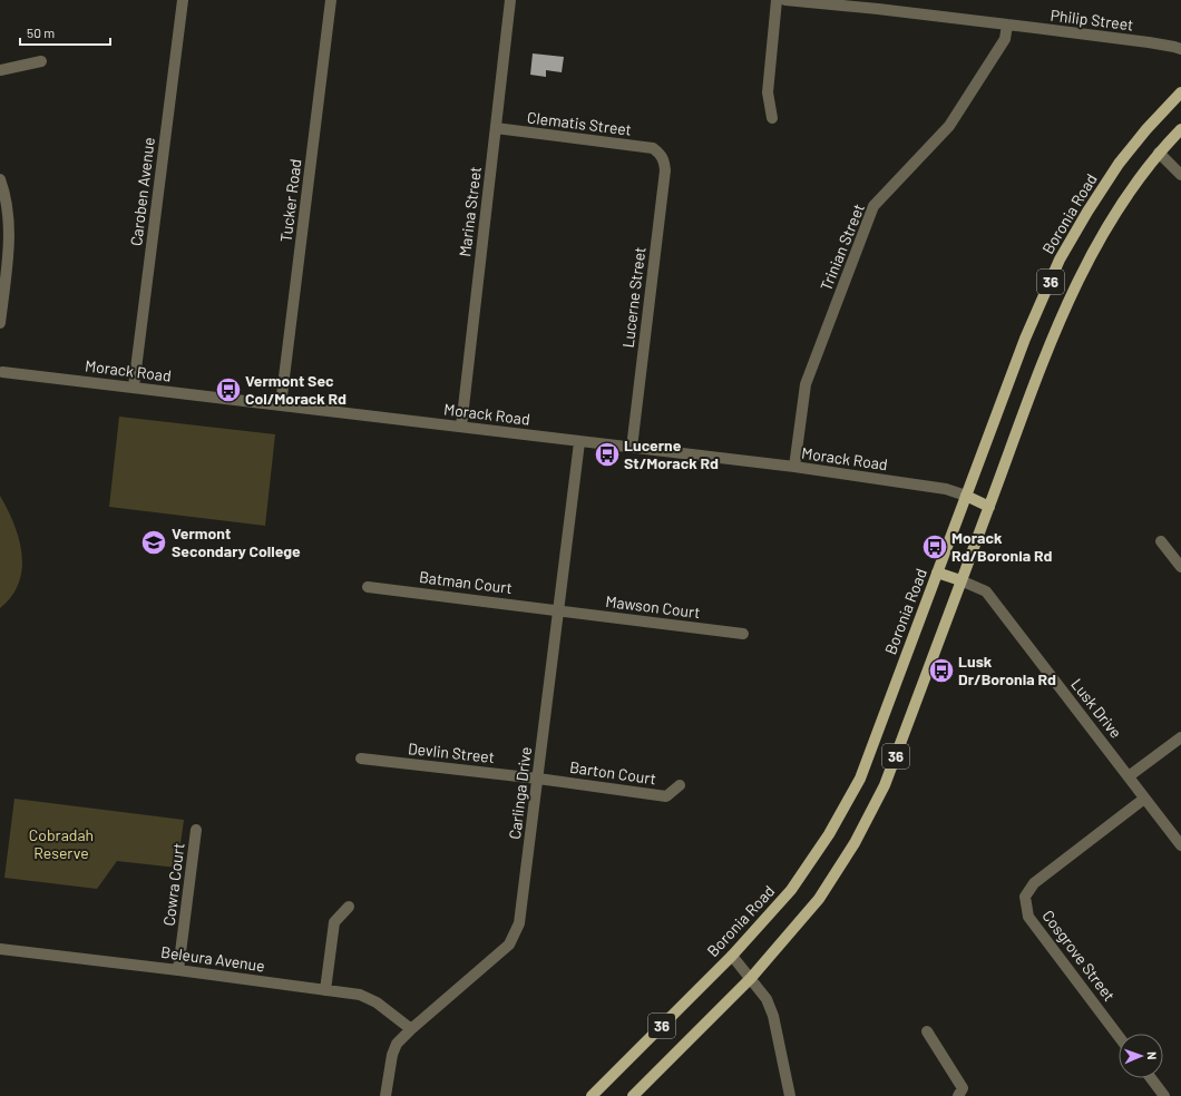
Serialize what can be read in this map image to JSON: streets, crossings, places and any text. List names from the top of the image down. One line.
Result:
{"streets":{"main road":["Boronia Road","36"],"street":["Philip Street","Clematis Street","Caroben Avenue","Tucker Road","Marina Street","Trinian Street","Lucerne Street","Morack Road","Batman Court","Mawson Court","Lusk Drive","Devlin Street","Barton Court","Carlinga Drive","Cowra Court","Cosgrove Street","Beleura Avenue"]},"crossings":[["Philip Street","Trinian Street"],["Clematis Street","Marina Street"],["Clematis Street","Lucerne Street"],["Caroben Avenue","Morack Road"],["Tucker Road","Morack Road"],["Marina Street","Morack Road"],["Boronia Road","Morack Road"],["Trinian Street","Morack Road"],["36","Lusk Drive"],["Lucerne Street","Morack Road"],["Morack Road","Carlinga Drive"],["Batman Court","Mawson Court"],["Batman Court","Carlinga Drive"],["Mawson Court","Carlinga Drive"],["Lusk Drive","Cosgrove Street"],["Devlin Street","Barton Court"],["Devlin Street","Carlinga Drive"],["Barton Court","Carlinga Drive"],["Carlinga Drive","Beleura Avenue"],["Cowra Court","Beleura Avenue"]],"parks":["Cobradah Reserve"],"places":{"bus stop":["Vermont Sec Col/Morack Rd","Lucerne St/Morack Rd","Morack Rd/Boronia Rd","Lusk Dr/Boronia Rd"],"school or university":["Vermont Secondary College"]},"scale_bar":"50 m","north":"right"}
